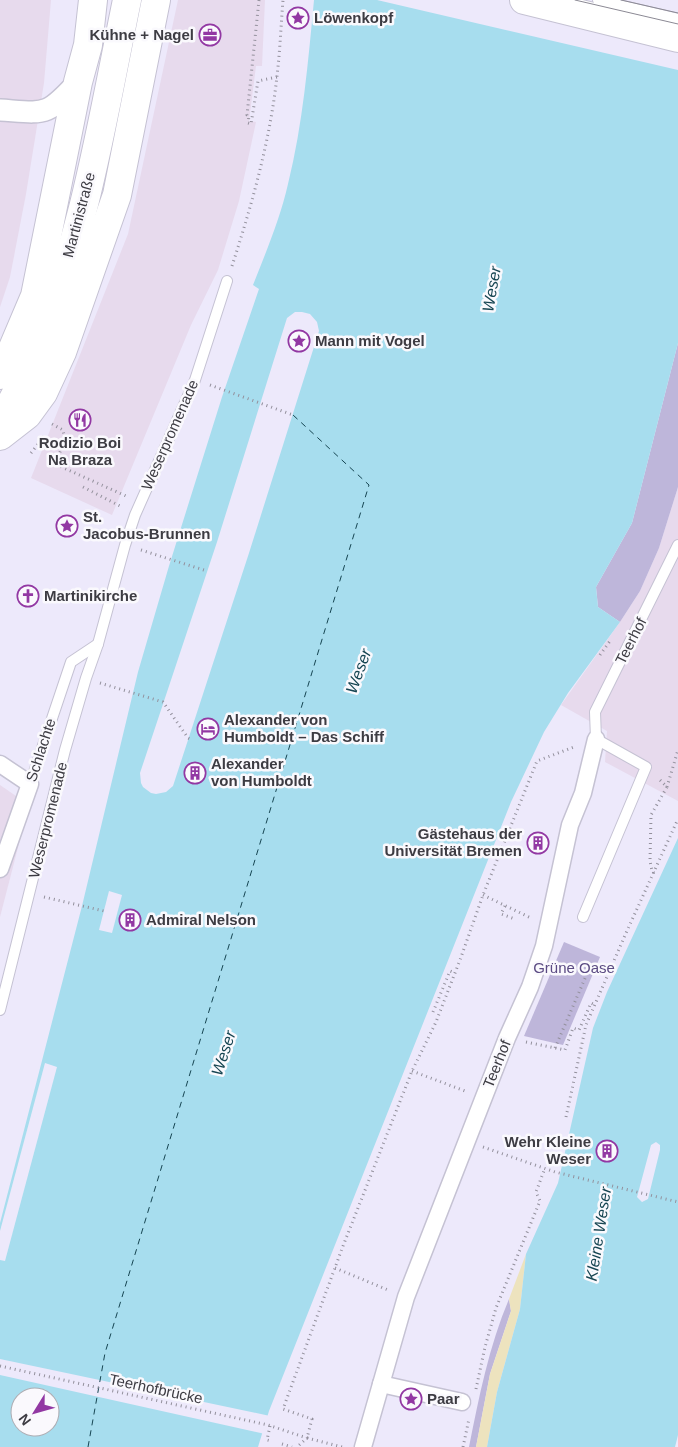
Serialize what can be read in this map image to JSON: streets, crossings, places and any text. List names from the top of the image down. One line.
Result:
{"streets":{"main road":["Martinistraße"],"street":["Teerhof","Schlachte"],"lane":["Weserpromenade"],"path":["Teerhofbrücke"]},"crossings":[["Weserpromenade","Schlachte"]],"water":["Weser","Kleine Weser"],"parks":["Grüne Oase"],"places":{"place":["Löwenkopf","Mann mit Vogel","St. Jacobus-Brunnen","Paar"],"office":["Kühne + Nagel"],"restaurant":["Rodizio Boi Na Braza"],"church":["Martinikirche"],"hotel":["Alexander von Humboldt – Das Schiff"],"building":["Alexander von Humboldt","Gästehaus der Universität Bremen","Admiral Nelson","Wehr Kleine Weser"]},"north":"bottom left"}
